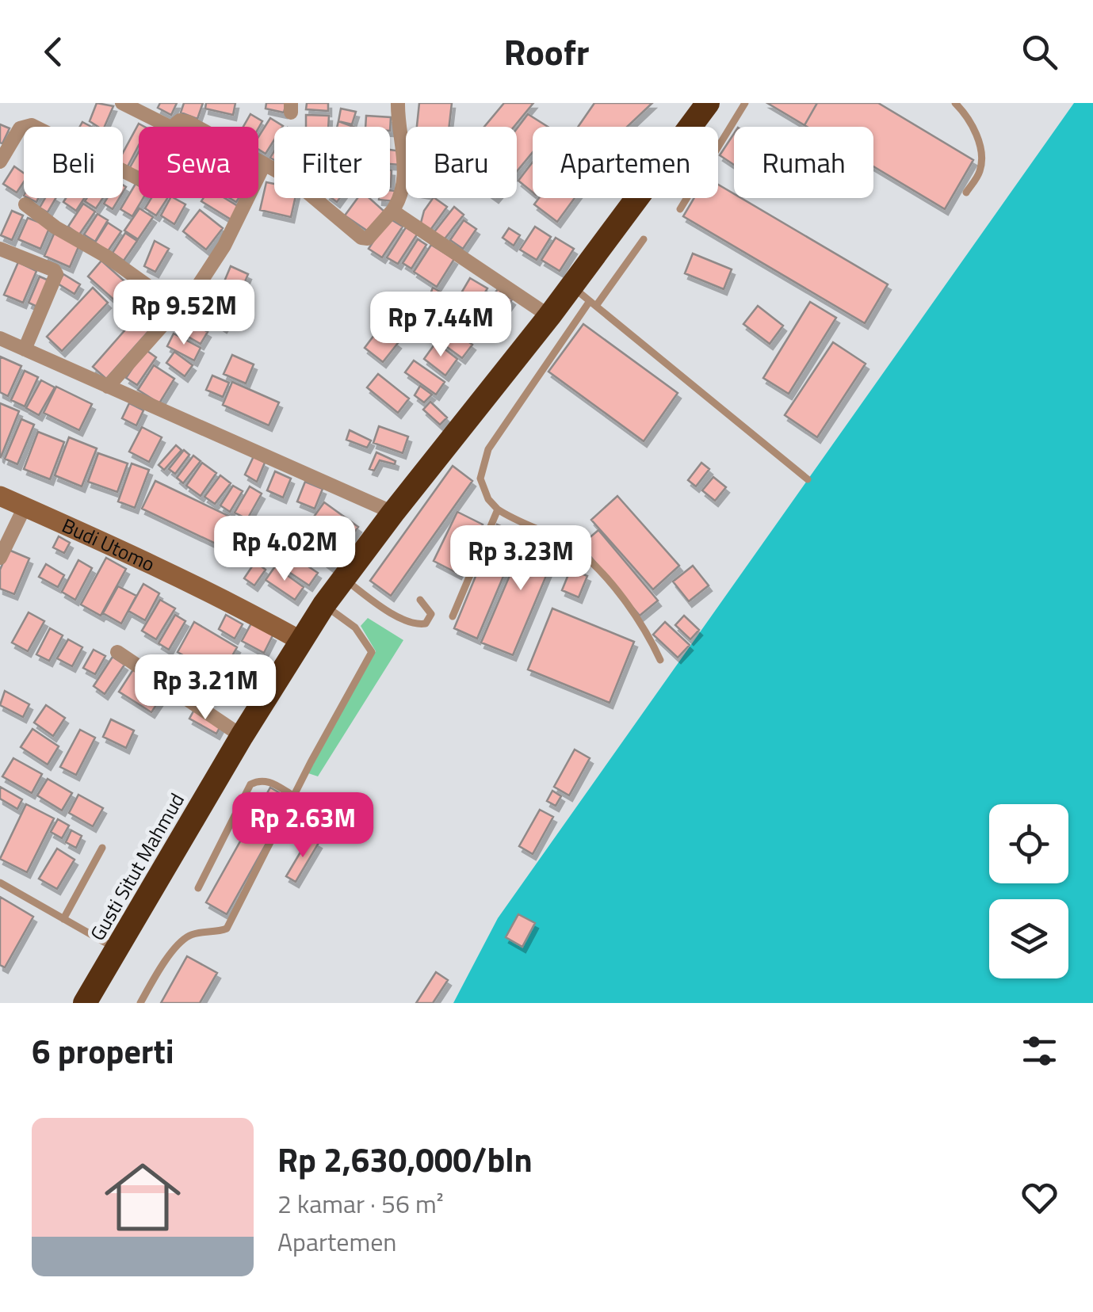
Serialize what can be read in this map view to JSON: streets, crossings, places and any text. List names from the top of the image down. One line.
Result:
{"streets":{"highway":["Gusti Situt Mahmud"],"street":["Budi Utomo"]},"crossings":[["Budi Utomo","Gusti Situt Mahmud"]],"page":{"header":"Roofr","chip":["Beli","Sewa","Filter","Baru","Apartemen","Rumah"],"price":["Rp 9.52M","Rp 7.44M","Rp 4.02M","Rp 3.23M","Rp 3.21M","Rp 2.63M"],"heading":"6 properti","list":[{"name":"Rp 2,630,000/bln","note":"2 kamar · 56 m² · Apartemen"}]}}
